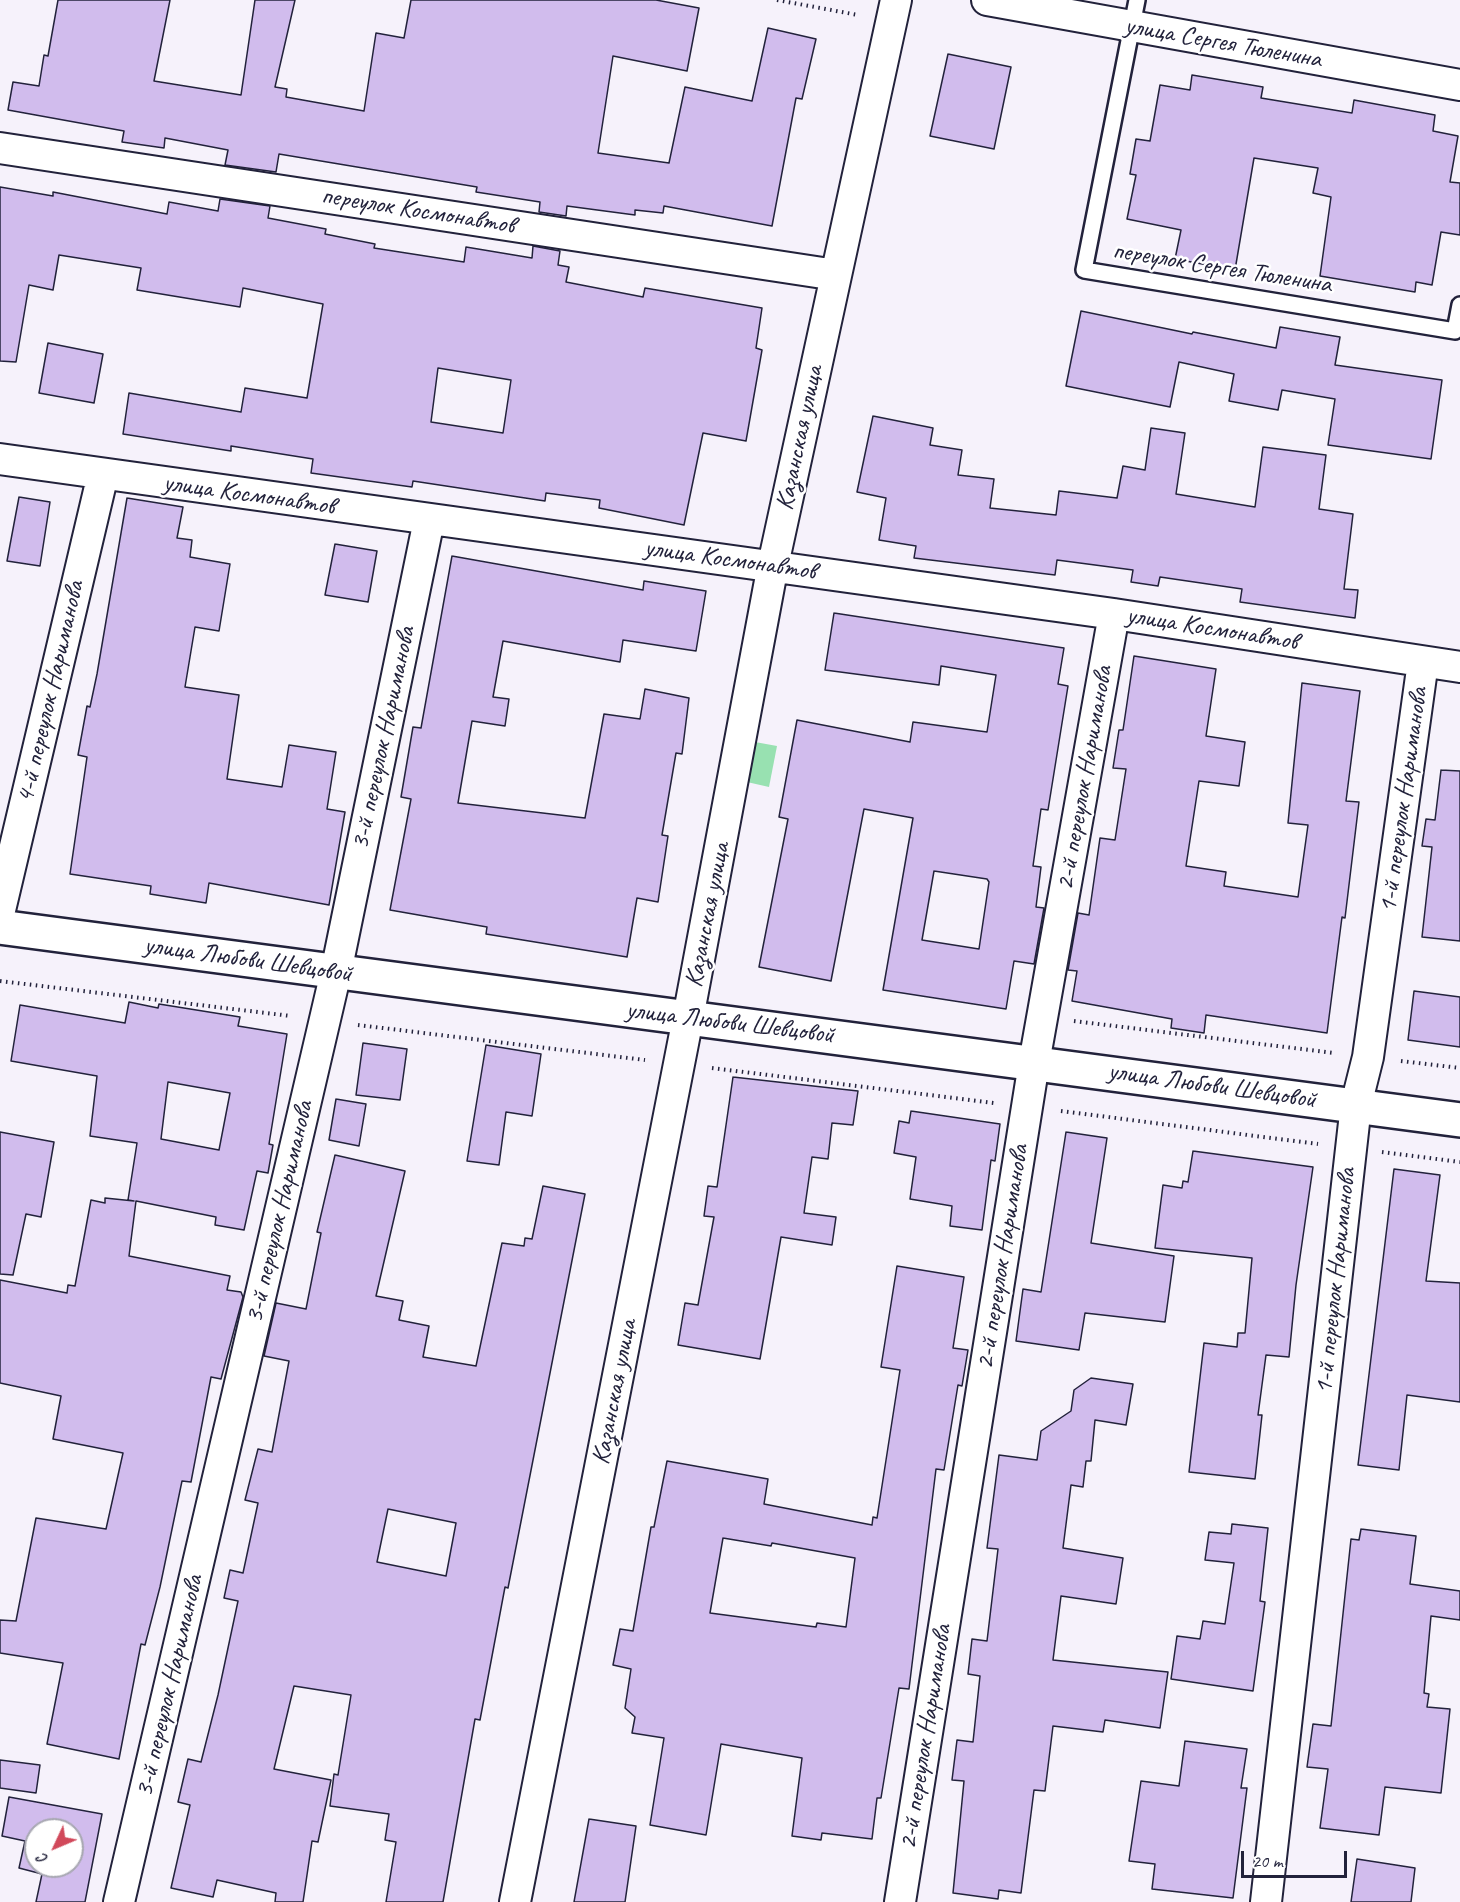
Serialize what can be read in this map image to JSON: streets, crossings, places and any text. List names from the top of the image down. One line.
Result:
{"streets":{"street":["улица Сергея Тюленина","переулок Космонавтов","Казанская улица","улица Космонавтов","4-й переулок Нариманова","3-й переулок Нариманова","2-й переулок Нариманова","1-й переулок Нариманова","улица Любови Шевцовой"],"lane":["переулок Сергея Тюленина"]},"crossings":[["улица Сергея Тюленина","переулок Сергея Тюленина"],["переулок Космонавтов","Казанская улица"],["Казанская улица","улица Космонавтов"],["Казанская улица","улица Любови Шевцовой"],["улица Космонавтов","4-й переулок Нариманова"],["улица Космонавтов","3-й переулок Нариманова"],["улица Космонавтов","2-й переулок Нариманова"],["улица Космонавтов","1-й переулок Нариманова"],["3-й переулок Нариманова","улица Любови Шевцовой"],["2-й переулок Нариманова","улица Любови Шевцовой"],["1-й переулок Нариманова","улица Любови Шевцовой"]],"scale_bar":"20 m","north":"bottom left"}
